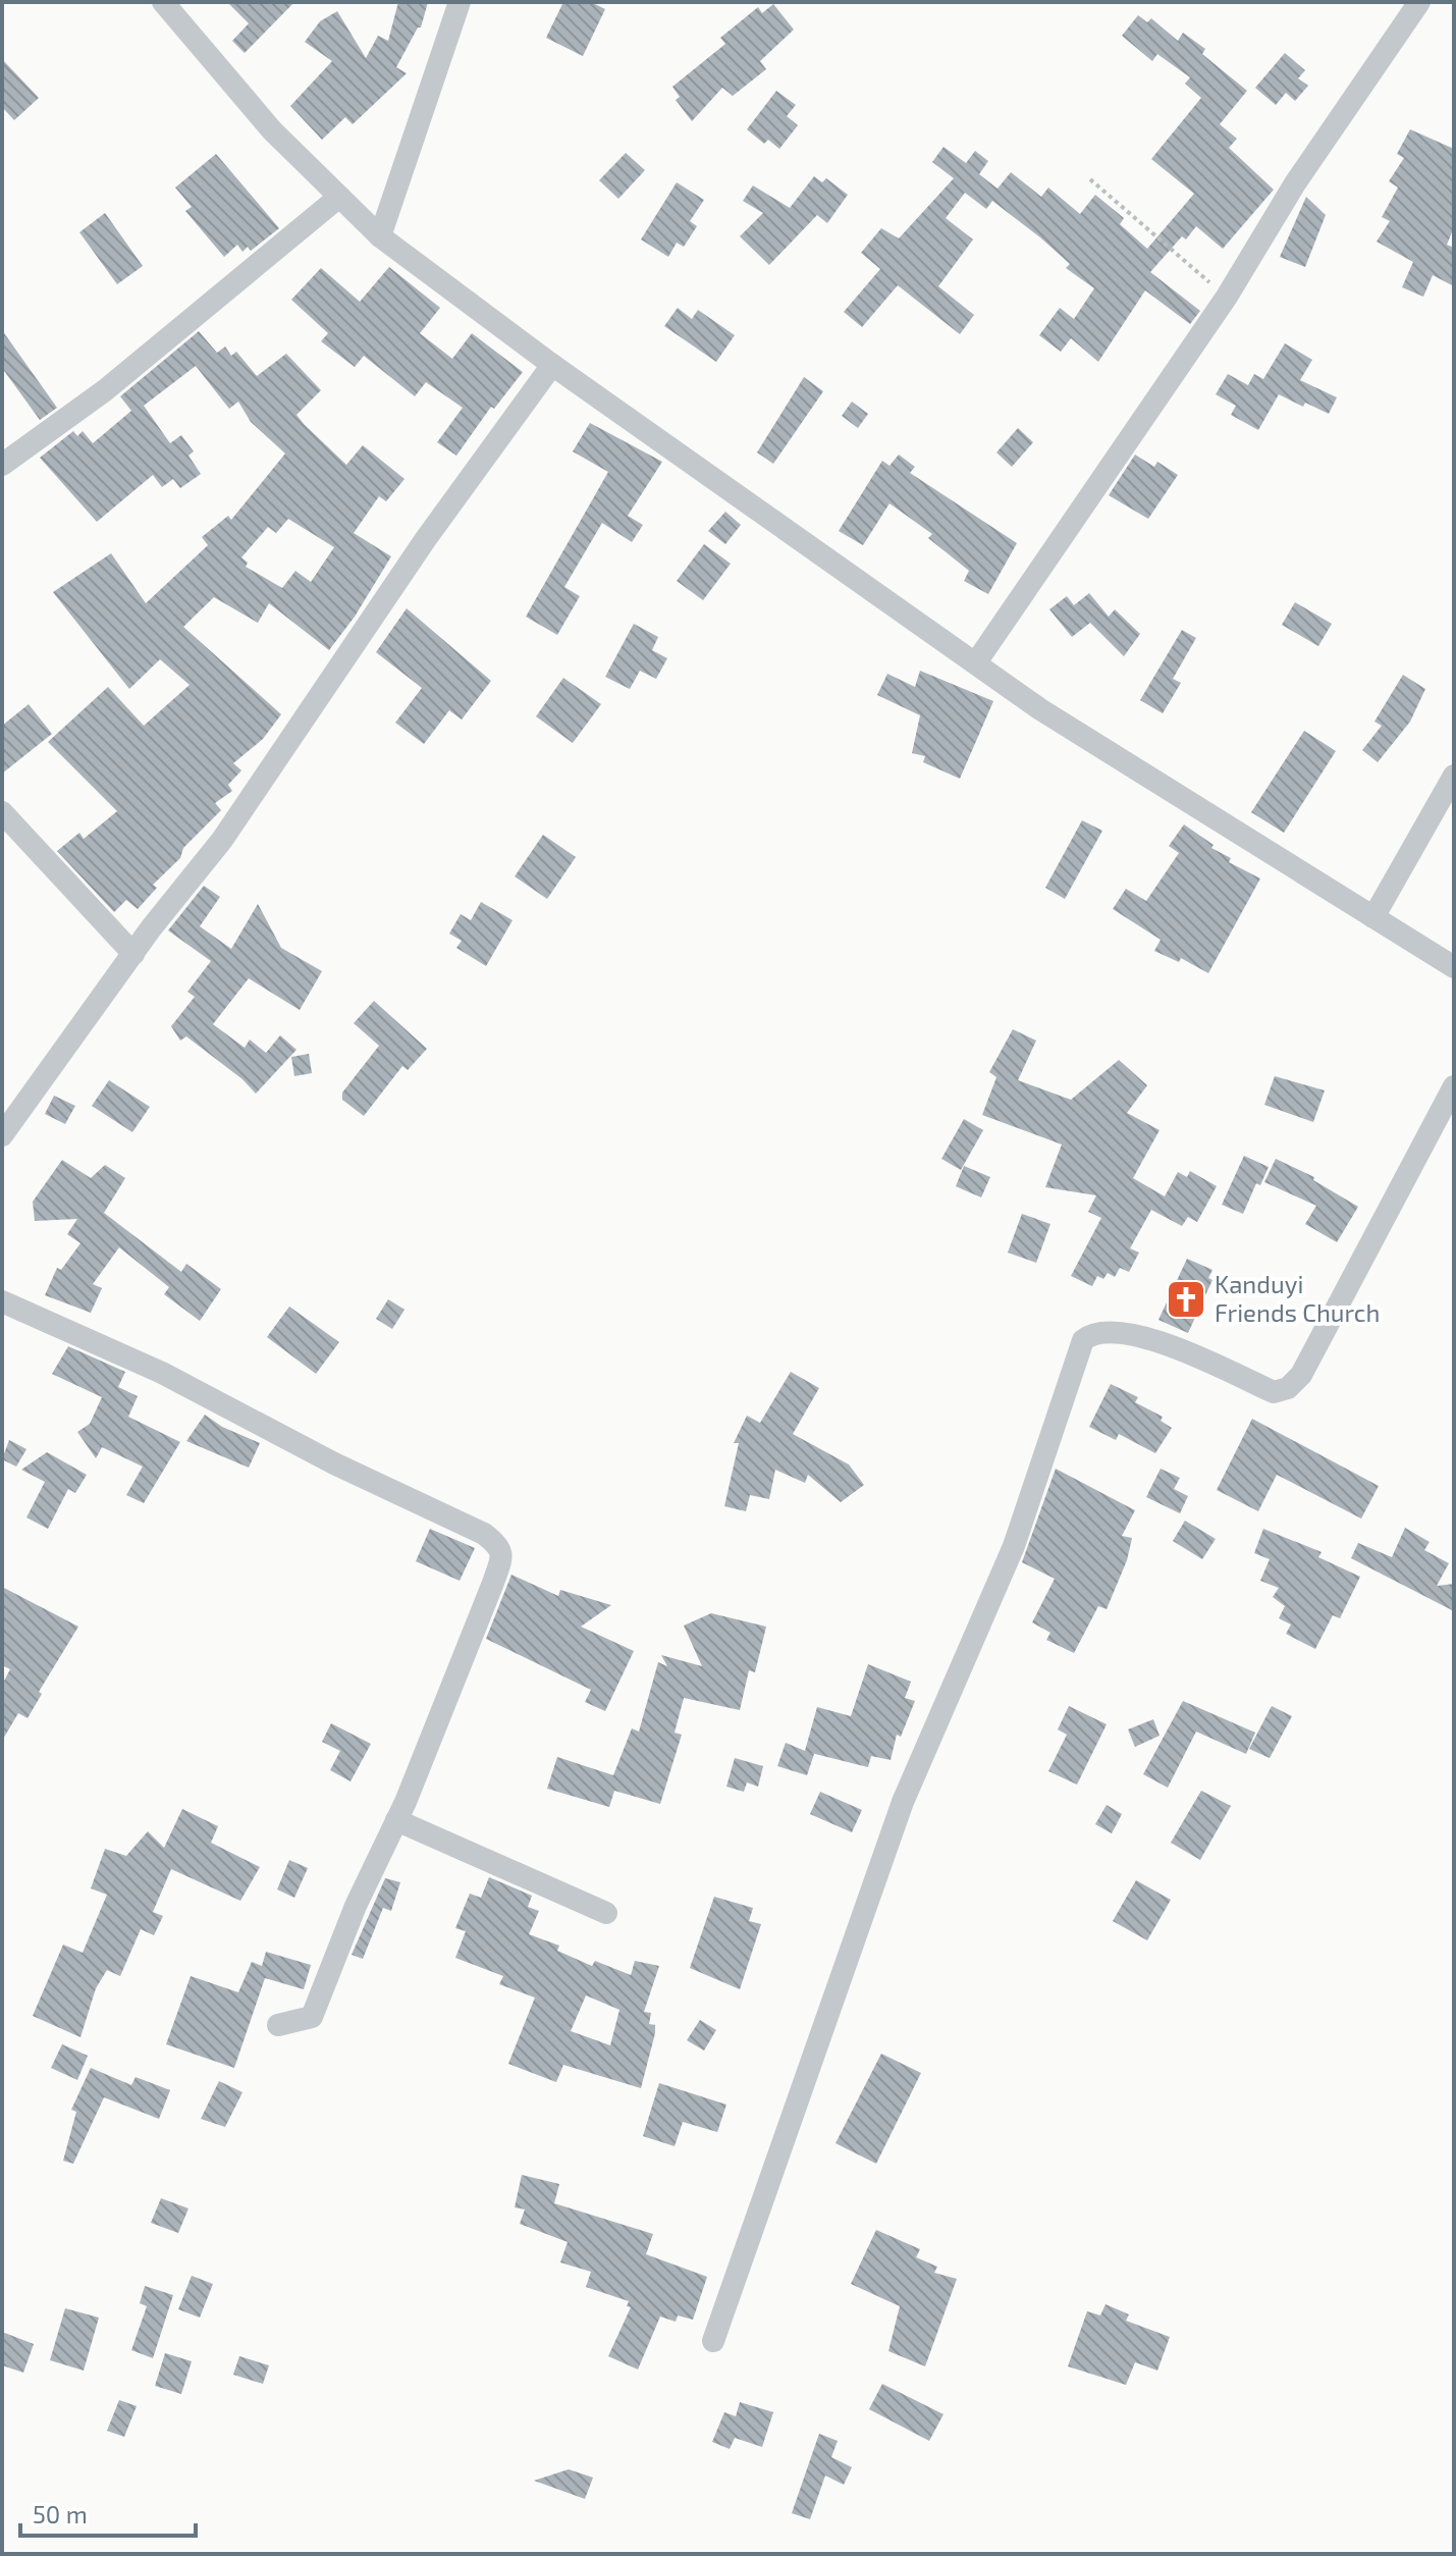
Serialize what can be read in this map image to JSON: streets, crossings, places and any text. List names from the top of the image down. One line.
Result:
{"places":{"church":["Kanduyi Friends Church"]},"scale_bar":"50 m"}
